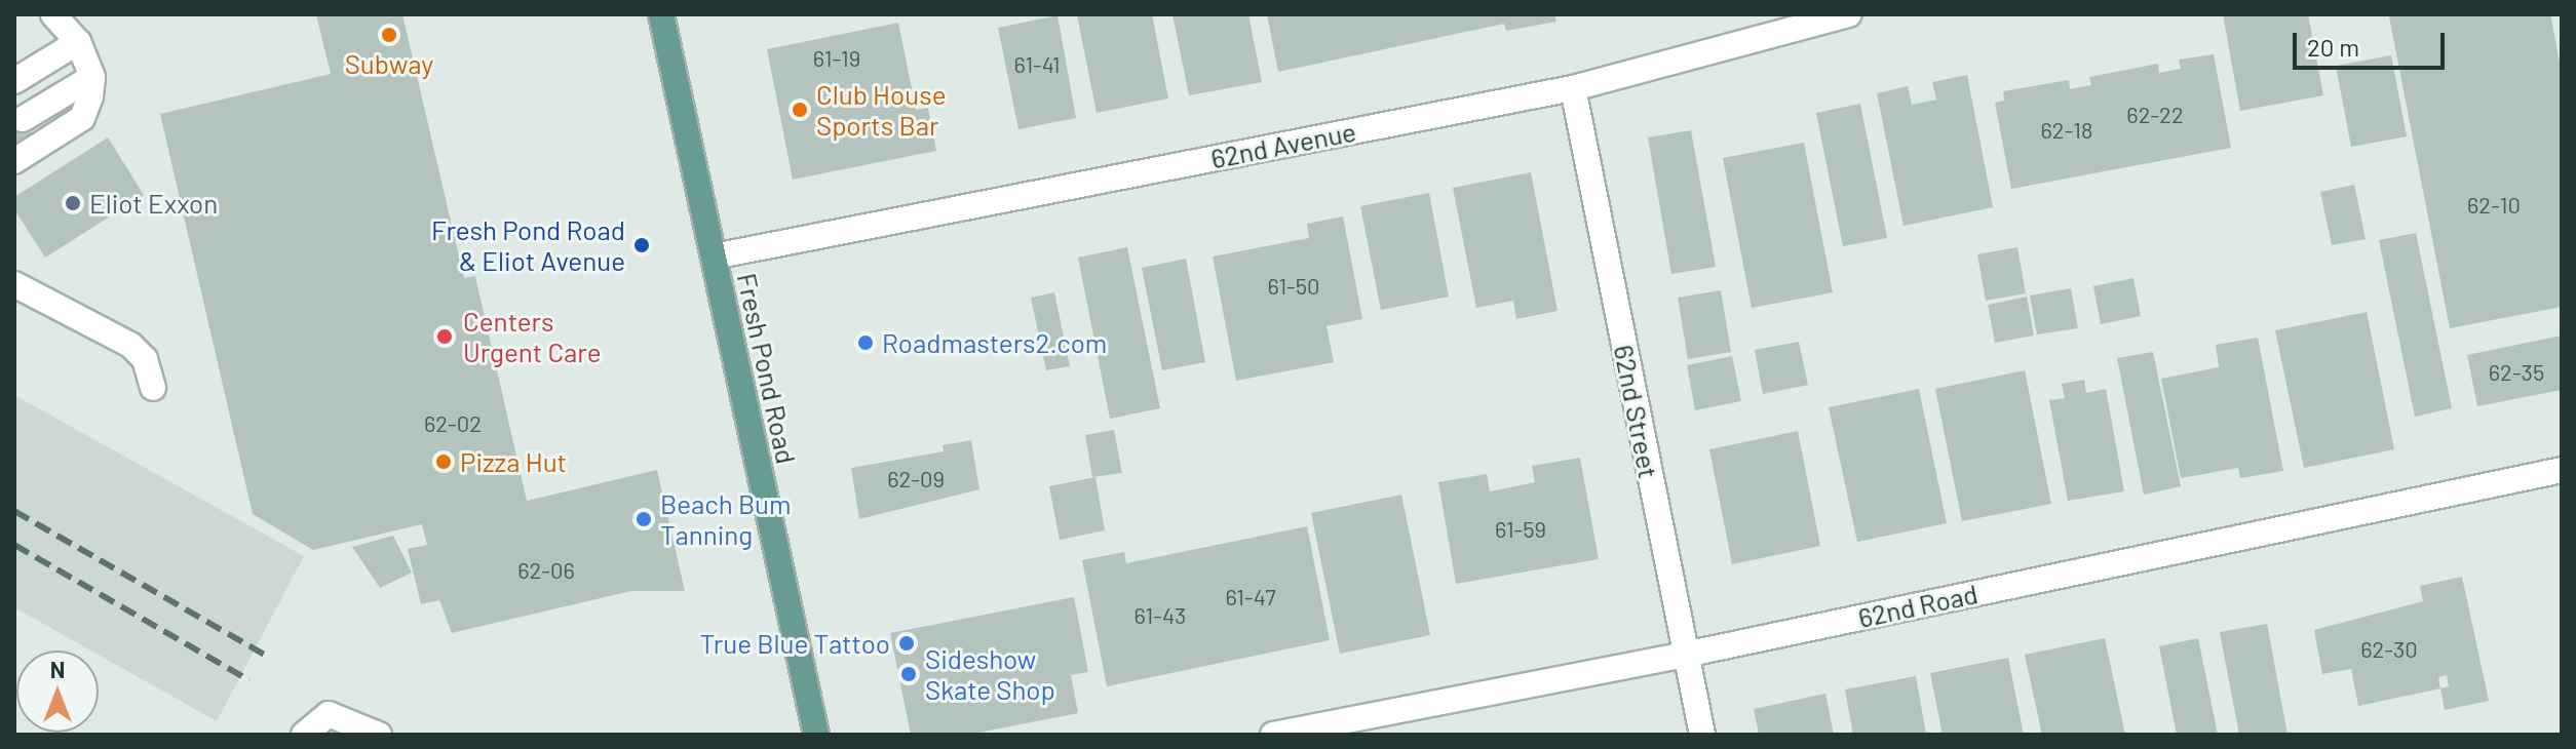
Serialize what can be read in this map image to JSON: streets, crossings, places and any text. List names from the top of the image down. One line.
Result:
{"streets":{"main road":["Fresh Pond Road"],"street":["62nd Avenue","62nd Street","62nd Road"]},"crossings":[["62nd Avenue","Fresh Pond Road"],["62nd Avenue","62nd Street"],["62nd Street","62nd Road"]],"places":["Subway","Club House Sports Bar","Eliot Exxon","Fresh Pond Road & Eliot Avenue","Centers Urgent Care","Roadmasters2.com","Pizza Hut","Beach Bum Tanning","True Blue Tattoo","Sideshow Skate Shop"],"house_numbers":["61-19","61-41","62-22","62-18","62-10","61-50","62-35","62-02","62-09","61-59","62-06","61-47","61-43","62-30"],"scale_bar":"20 m","north":"top"}
